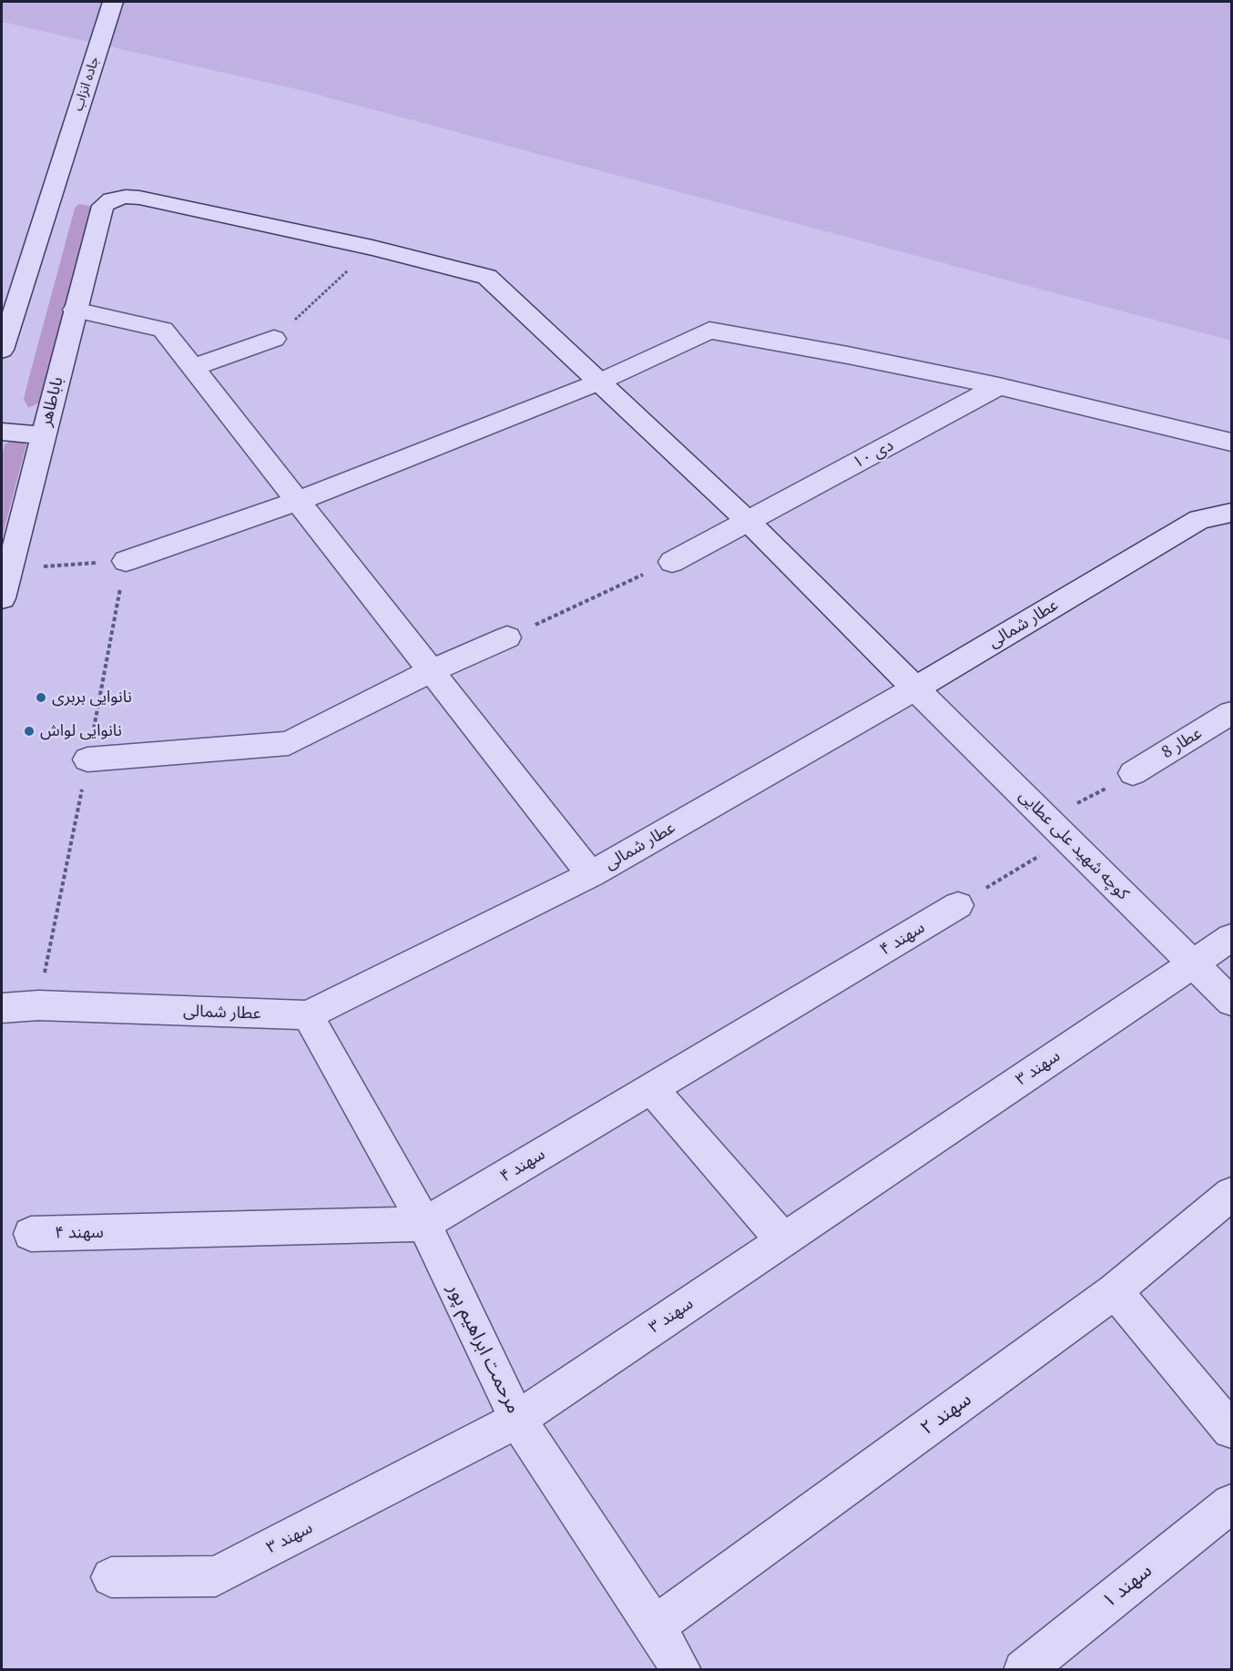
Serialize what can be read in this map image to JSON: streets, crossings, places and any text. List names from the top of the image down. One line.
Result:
{"streets":{"street":["جاده انزاب","باباطاهر","دی ۱۰","عطار شمالی","عطار 8","کوچه شهید علی عطایی","سهند ۴","سهند ۳","مرحمت ابراهیم پور","سهند ۲","سهند ۱"]},"crossings":[["باباطاهر","کوچه شهید علی عطایی"],["دی ۱۰","کوچه شهید علی عطایی"],["عطار شمالی","کوچه شهید علی عطایی"],["عطار شمالی","مرحمت ابراهیم پور"],["کوچه شهید علی عطایی","سهند ۳"],["سهند ۴","مرحمت ابراهیم پور"],["سهند ۳","مرحمت ابراهیم پور"],["مرحمت ابراهیم پور","سهند ۲"]],"places":["نانوایی بربری","نانوایی لواش"]}
